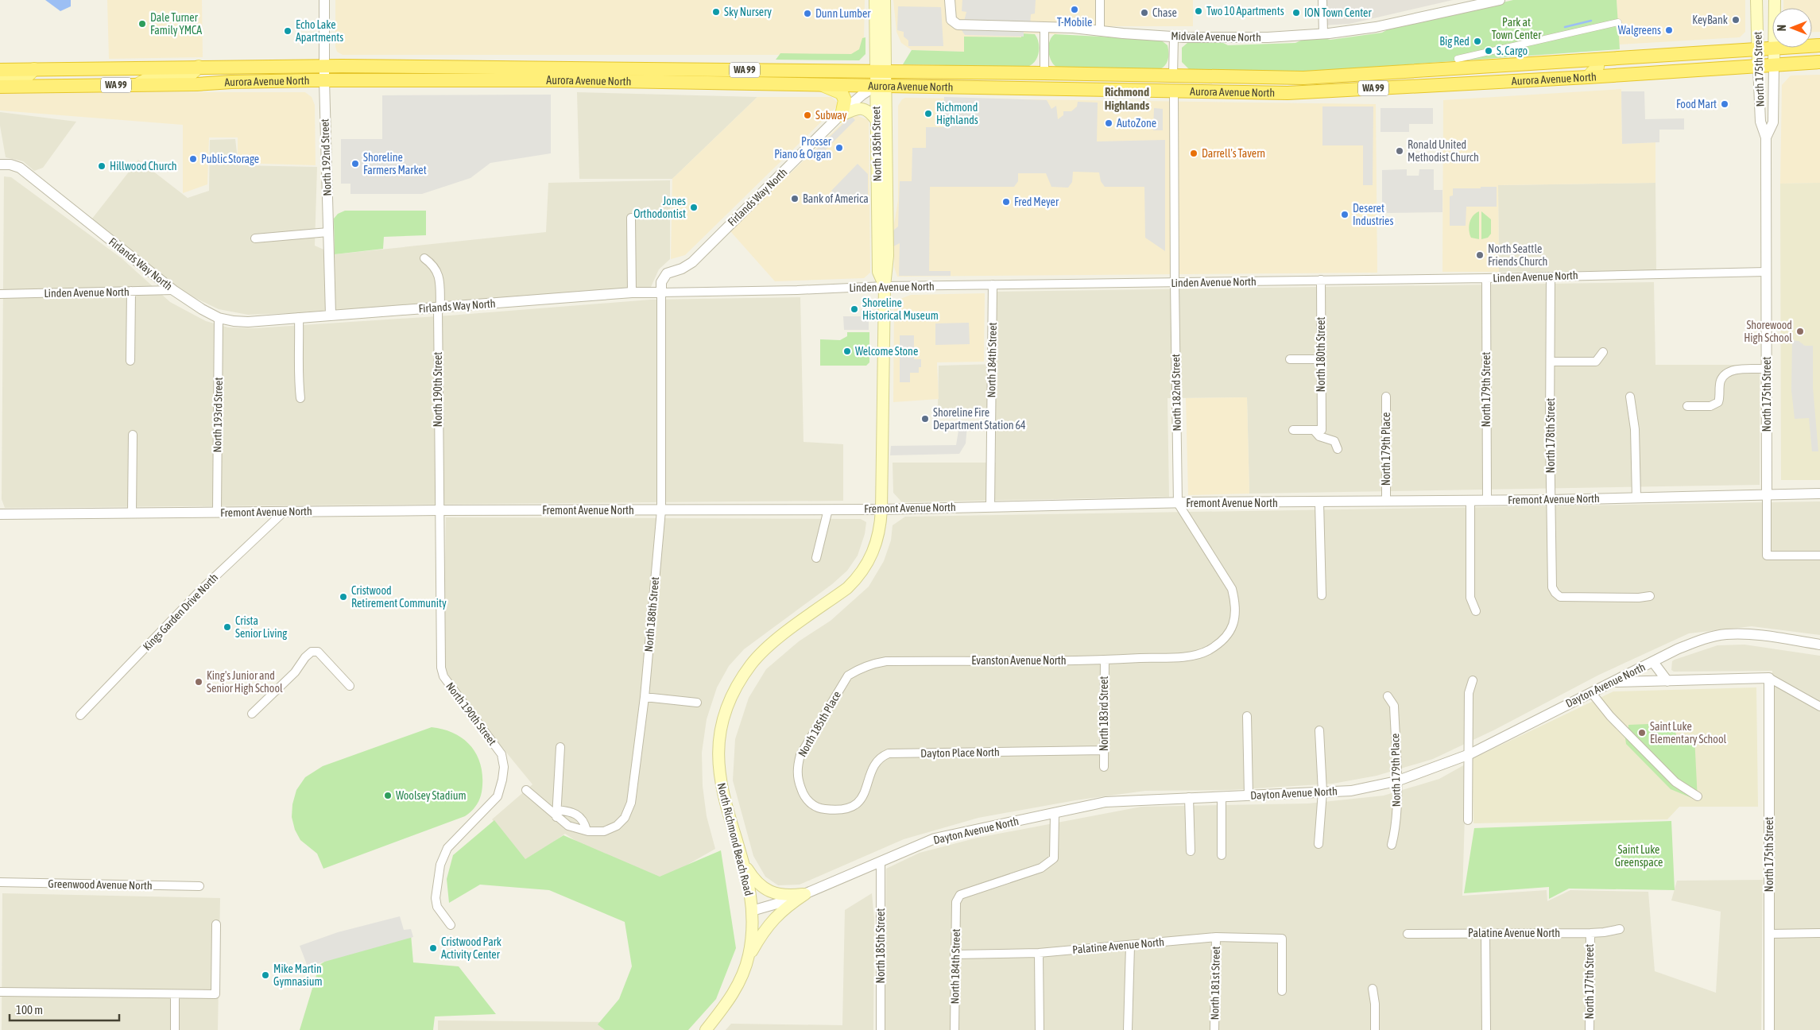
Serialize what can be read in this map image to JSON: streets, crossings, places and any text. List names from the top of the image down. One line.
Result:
{"streets":{"highway":["WA 99","Aurora Avenue North"],"main road":["North 175th Street","North 185th Street","North Richmond Beach Road"],"street":["Midvale Avenue North","North 192nd Street","Firlands Way North","Linden Avenue North","North 180th Street","North 184th Street","North 190th Street","North 179th Street","North 182nd Street","North 193rd Street","North 178th Street","North 179th Place","Fremont Avenue North","Kings Garden Drive North","North 188th Street","Evanston Avenue North","Dayton Avenue North","North 183rd Street","North 185th Place","Dayton Place North","Greenwood Avenue North","Palatine Avenue North","North 177th Street","North 181st Street"]},"crossings":[["North 175th Street","Aurora Avenue North"],["North 175th Street","Linden Avenue North"],["North 175th Street","Fremont Avenue North"],["Aurora Avenue North","North 185th Street"],["Aurora Avenue North","North 192nd Street"],["Aurora Avenue North","Firlands Way North"],["Aurora Avenue North","North 182nd Street"],["North 185th Street","Firlands Way North"],["North 185th Street","Linden Avenue North"],["North 185th Street","Fremont Avenue North"],["North 185th Street","Dayton Avenue North"],["North 185th Street","North Richmond Beach Road"],["North 192nd Street","Firlands Way North"],["Firlands Way North","Linden Avenue North"],["Firlands Way North","North 190th Street"],["Firlands Way North","North 193rd Street"],["Firlands Way North","North 188th Street"],["Linden Avenue North","North 180th Street"],["Linden Avenue North","North 184th Street"],["Linden Avenue North","North 179th Street"],["Linden Avenue North","North 182nd Street"],["Linden Avenue North","North 178th Street"],["Linden Avenue North","North 188th Street"],["North 184th Street","Fremont Avenue North"],["North 184th Street","Dayton Avenue North"],["North 184th Street","Palatine Avenue North"],["North 190th Street","Fremont Avenue North"],["North 179th Street","Fremont Avenue North"],["North 182nd Street","Fremont Avenue North"],["North 182nd Street","Evanston Avenue North"],["North 193rd Street","Fremont Avenue North"],["North 178th Street","Fremont Avenue North"],["North 179th Place","Fremont Avenue North"],["North 179th Place","Dayton Avenue North"],["Fremont Avenue North","Kings Garden Drive North"],["Fremont Avenue North","North 188th Street"],["Fremont Avenue North","Evanston Avenue North"],["Fremont Avenue North","North Richmond Beach Road"],["Evanston Avenue North","North 183rd Street"],["Evanston Avenue North","North 185th Place"],["Dayton Avenue North","North Richmond Beach Road"],["North 183rd Street","Dayton Place North"],["North 185th Place","Dayton Place North"],["Palatine Avenue North","North 177th Street"],["Palatine Avenue North","North 181st Street"]],"districts":["Richmond Highlands"],"parks":["Park at Town Center","Saint Luke Greenspace"],"places":["T-Mobile","Two 10 Apartments","Sky Nursery","Chase","ION Town Center","Dunn Lumber","KeyBank","Dale Turner Family YMCA","Walgreens","Echo Lake Apartments","Big Red","S. Cargo","Food Mart","Richmond Highlands","Subway","AutoZone","Prosser Piano & Organ","Ronald United Methodist Church","Darrell's Tavern","Public Storage","Shoreline Farmers Market","Hillwood Church","Bank of America","Fred Meyer","Jones Orthodontist","Deseret Industries","North Seattle Friends Church","Shoreline Historical Museum","Shorewood High School","Welcome Stone","Shoreline Fire Department Station 64","Cristwood Retirement Community","Crista Senior Living","King's Junior and Senior High School","Saint Luke Elementary School","Woolsey Stadium","Cristwood Park Activity Center","Mike Martin Gymnasium"],"scale_bar":"100 m","north":"left"}
